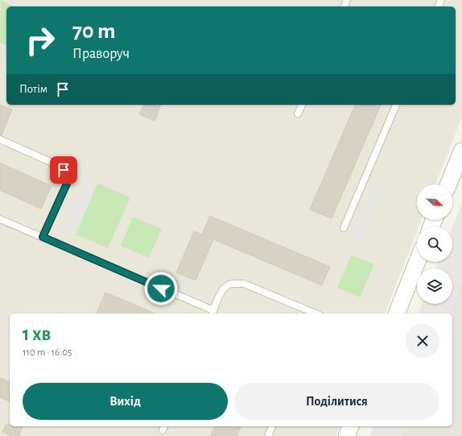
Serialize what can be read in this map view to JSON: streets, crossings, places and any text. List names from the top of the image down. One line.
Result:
{"north":"bottom right","page":{"turn":["70 m","Праворуч"],"then":"Потім","heading":["1 хв","110 m · 16:05"],"buttons":["Вихід","Поділитися"]}}
